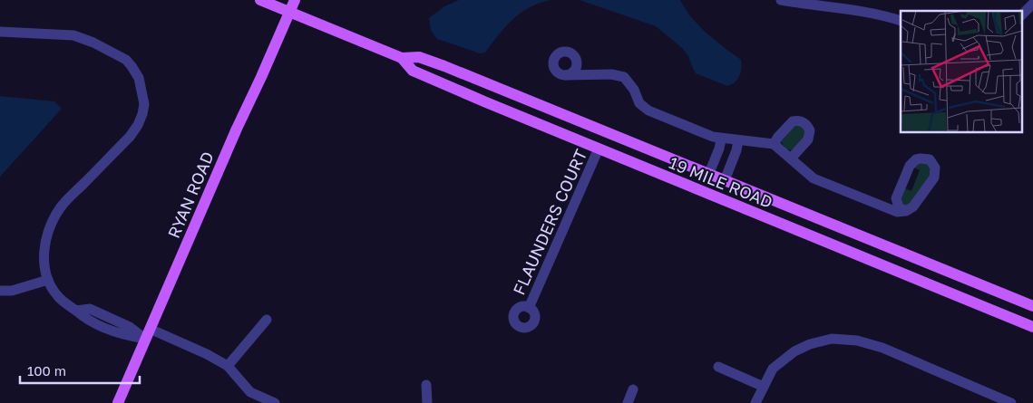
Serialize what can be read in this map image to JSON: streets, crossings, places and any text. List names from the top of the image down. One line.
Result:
{"streets":{"main road":["19 MILE ROAD","RYAN ROAD"],"street":["FLAUNDERS COURT"]},"crossings":[["19 MILE ROAD","RYAN ROAD"],["19 MILE ROAD","FLAUNDERS COURT"]],"scale_bar":"100 m"}
